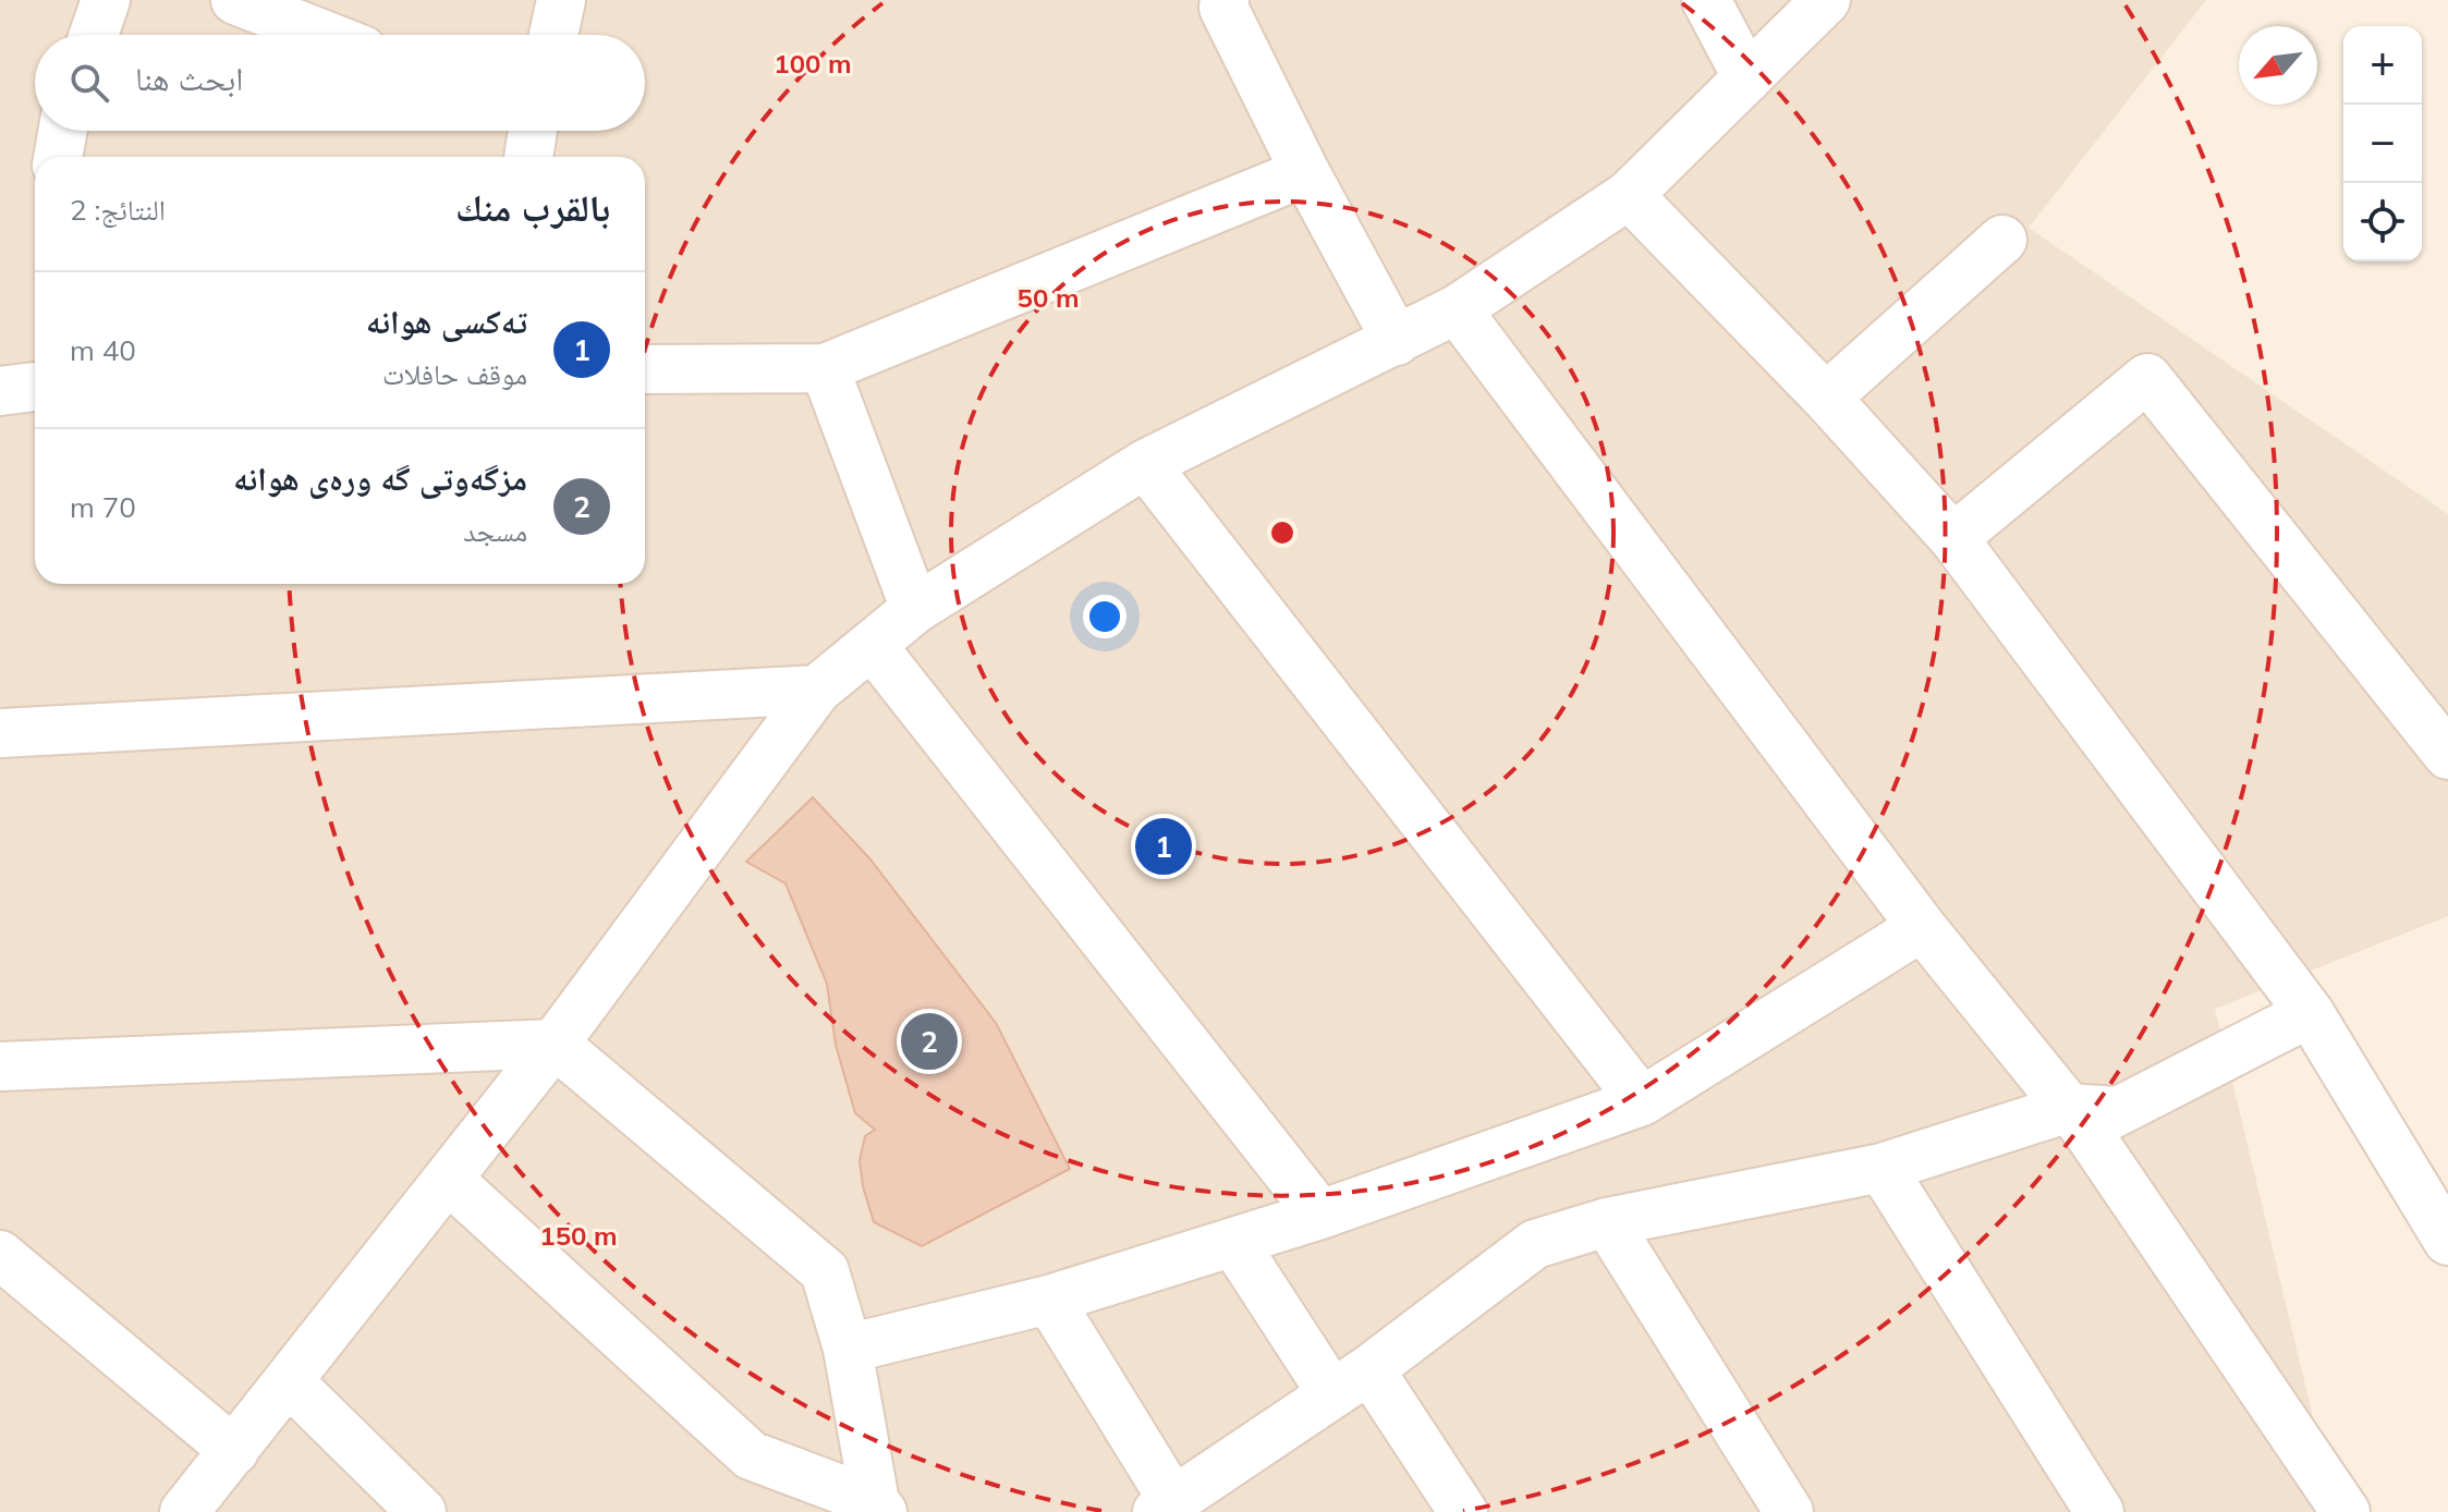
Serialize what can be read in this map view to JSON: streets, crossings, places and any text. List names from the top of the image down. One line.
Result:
{"north":"bottom left","page":{"map_buttons":["+","−"],"search":"ابحث هنا","heading":["بالقرب منك","النتائج: 2"],"list":[{"mark":"1","name":"تەکسی هوانە","note":"موقف حافلات","value":"40 m"},{"mark":"2","name":"مزگەوتی گە ورەی هوانە","note":"مسجد","value":"70 m"}],"pins":["1","2"]},"rings":["100 m","50 m","150 m"]}
